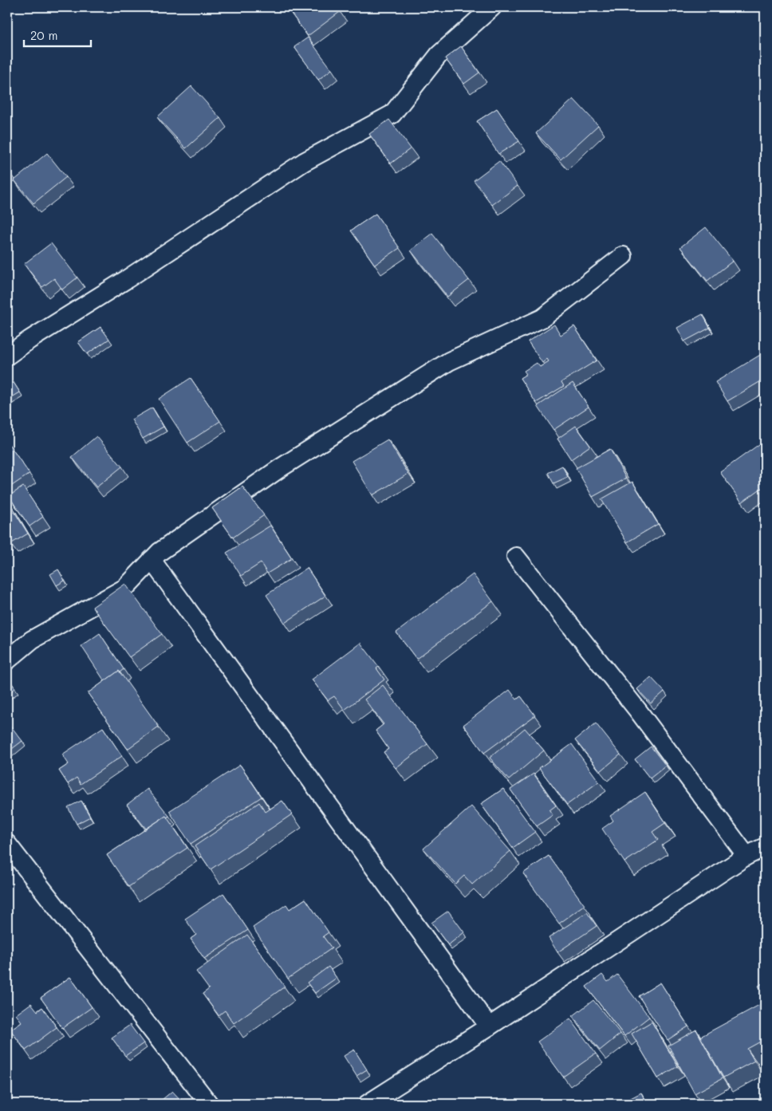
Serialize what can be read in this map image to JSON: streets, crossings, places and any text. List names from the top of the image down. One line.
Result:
{"scale_bar":"20 m"}
